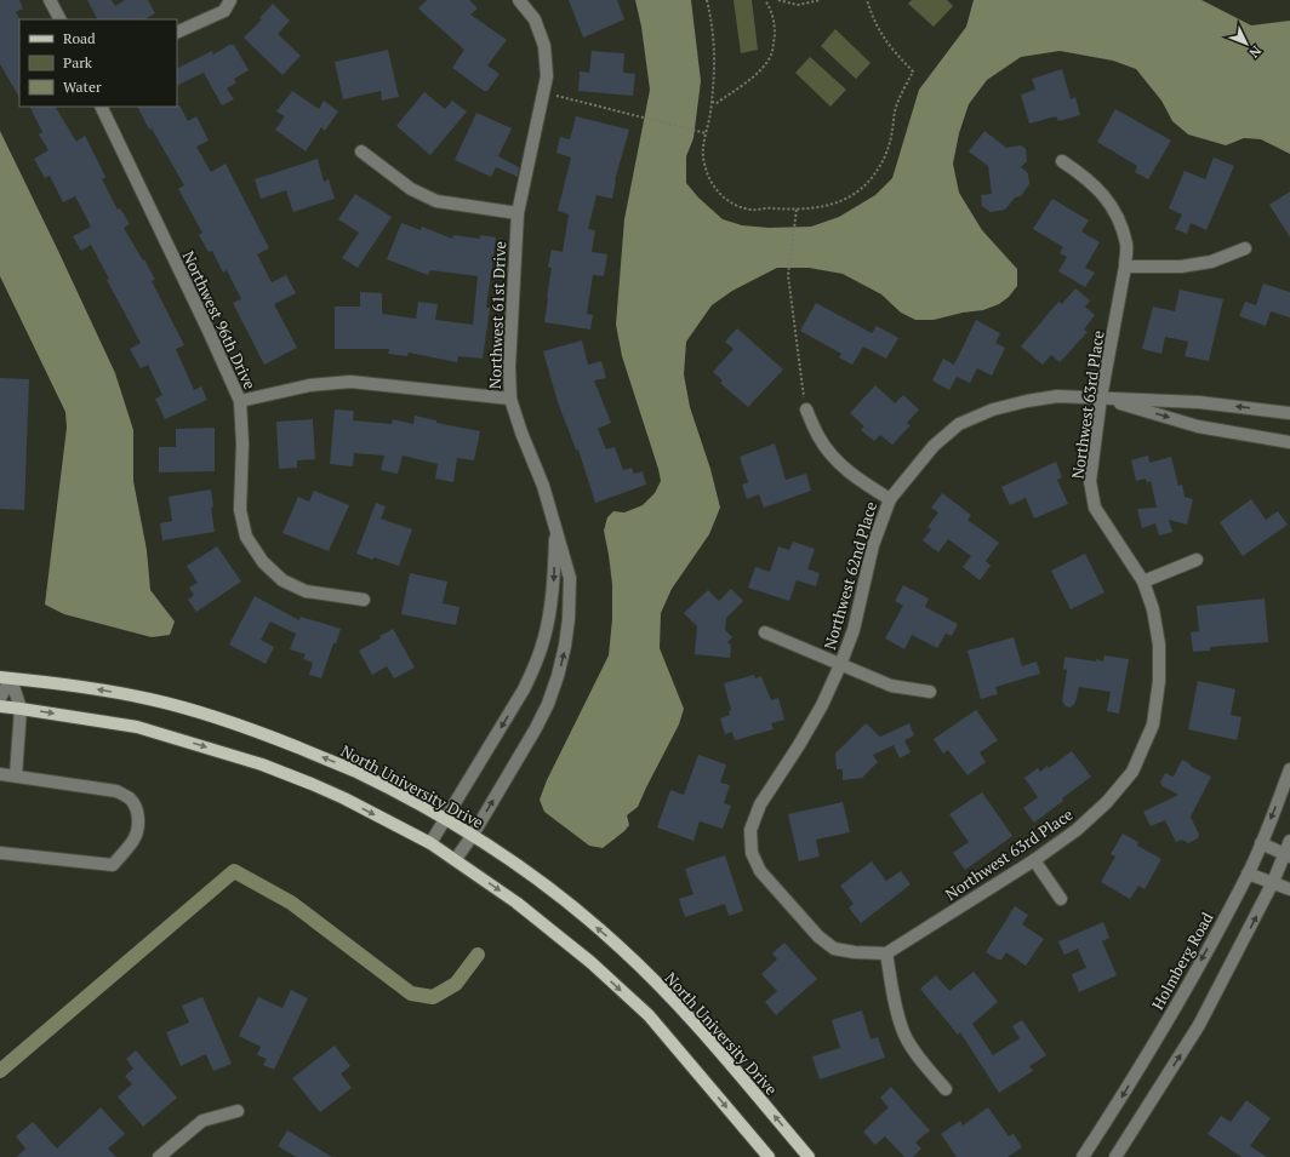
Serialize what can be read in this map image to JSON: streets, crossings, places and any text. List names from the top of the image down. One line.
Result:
{"streets":{"main road":["North University Drive"],"street":["Northwest 61st Drive","Northwest 96th Drive","Northwest 63rd Place","Northwest 62nd Place","Holmberg Road"]},"crossings":[["Northwest 61st Drive","North University Drive"],["Northwest 63rd Place","Northwest 62nd Place"]],"legend":["Road","Park","Water"],"north":"bottom right"}
